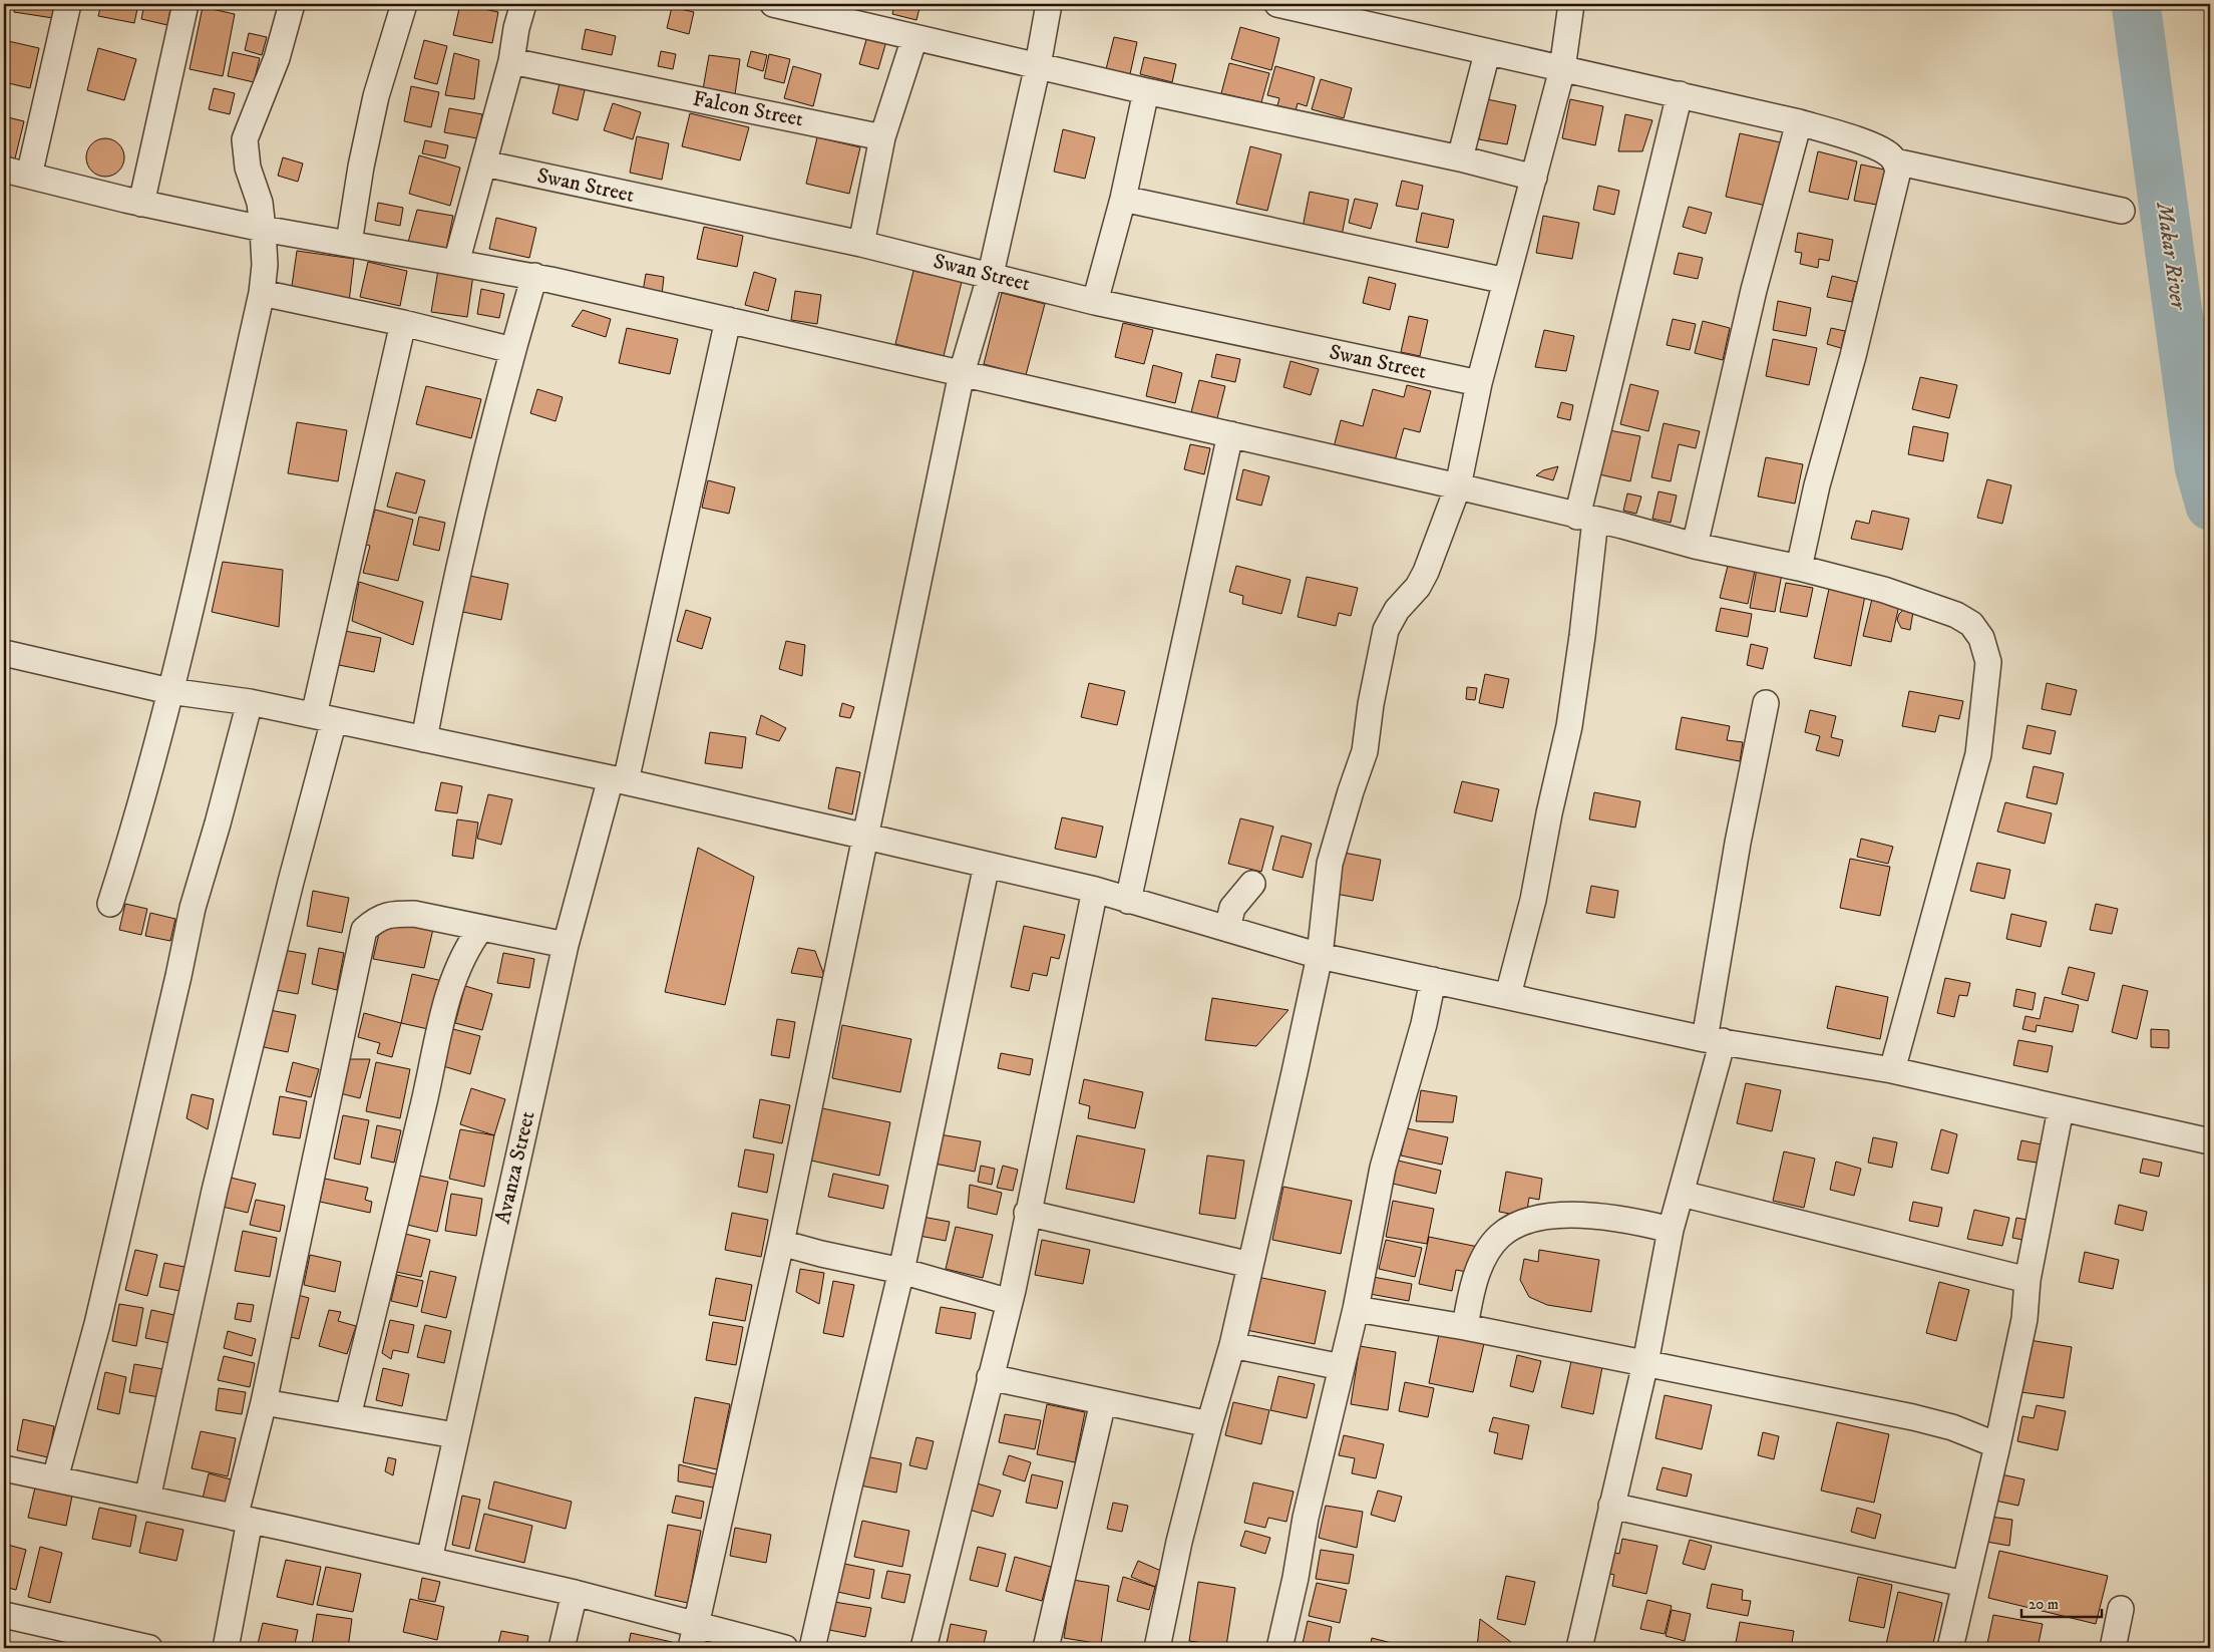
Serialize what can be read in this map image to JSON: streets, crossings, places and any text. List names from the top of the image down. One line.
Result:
{"streets":{"street":["Falcon Street","Swan Street","Avanza Street"]},"water":["Makar River"],"scale_bar":"20 m"}
